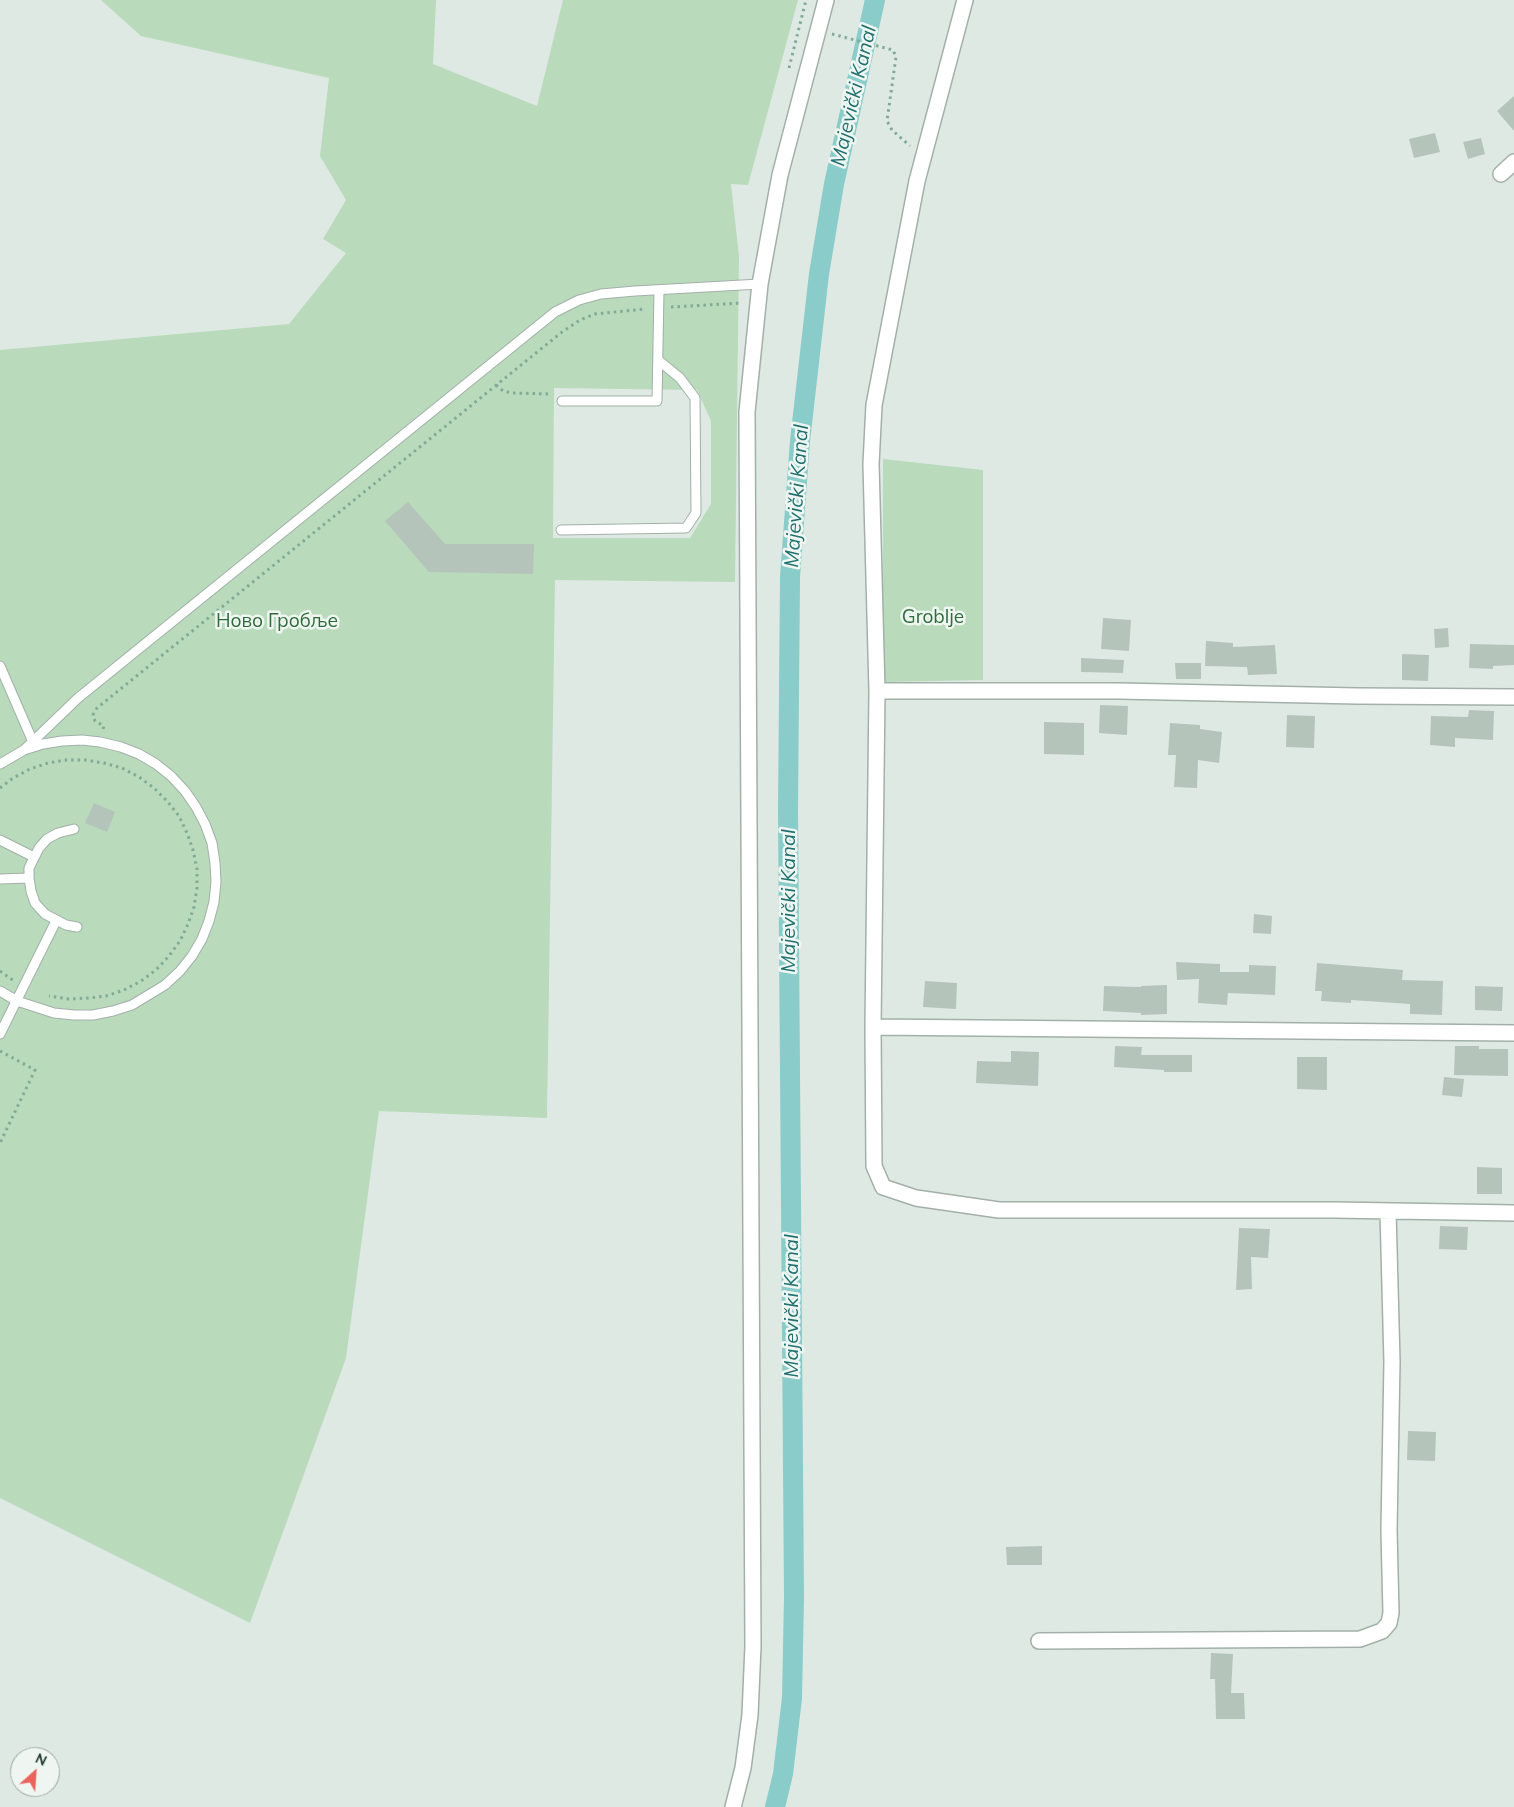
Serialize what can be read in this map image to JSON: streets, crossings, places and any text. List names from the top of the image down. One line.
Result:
{"water":["Majevički Kanal"],"parks":["Groblje","Ново Гробље"],"north":"top right"}
